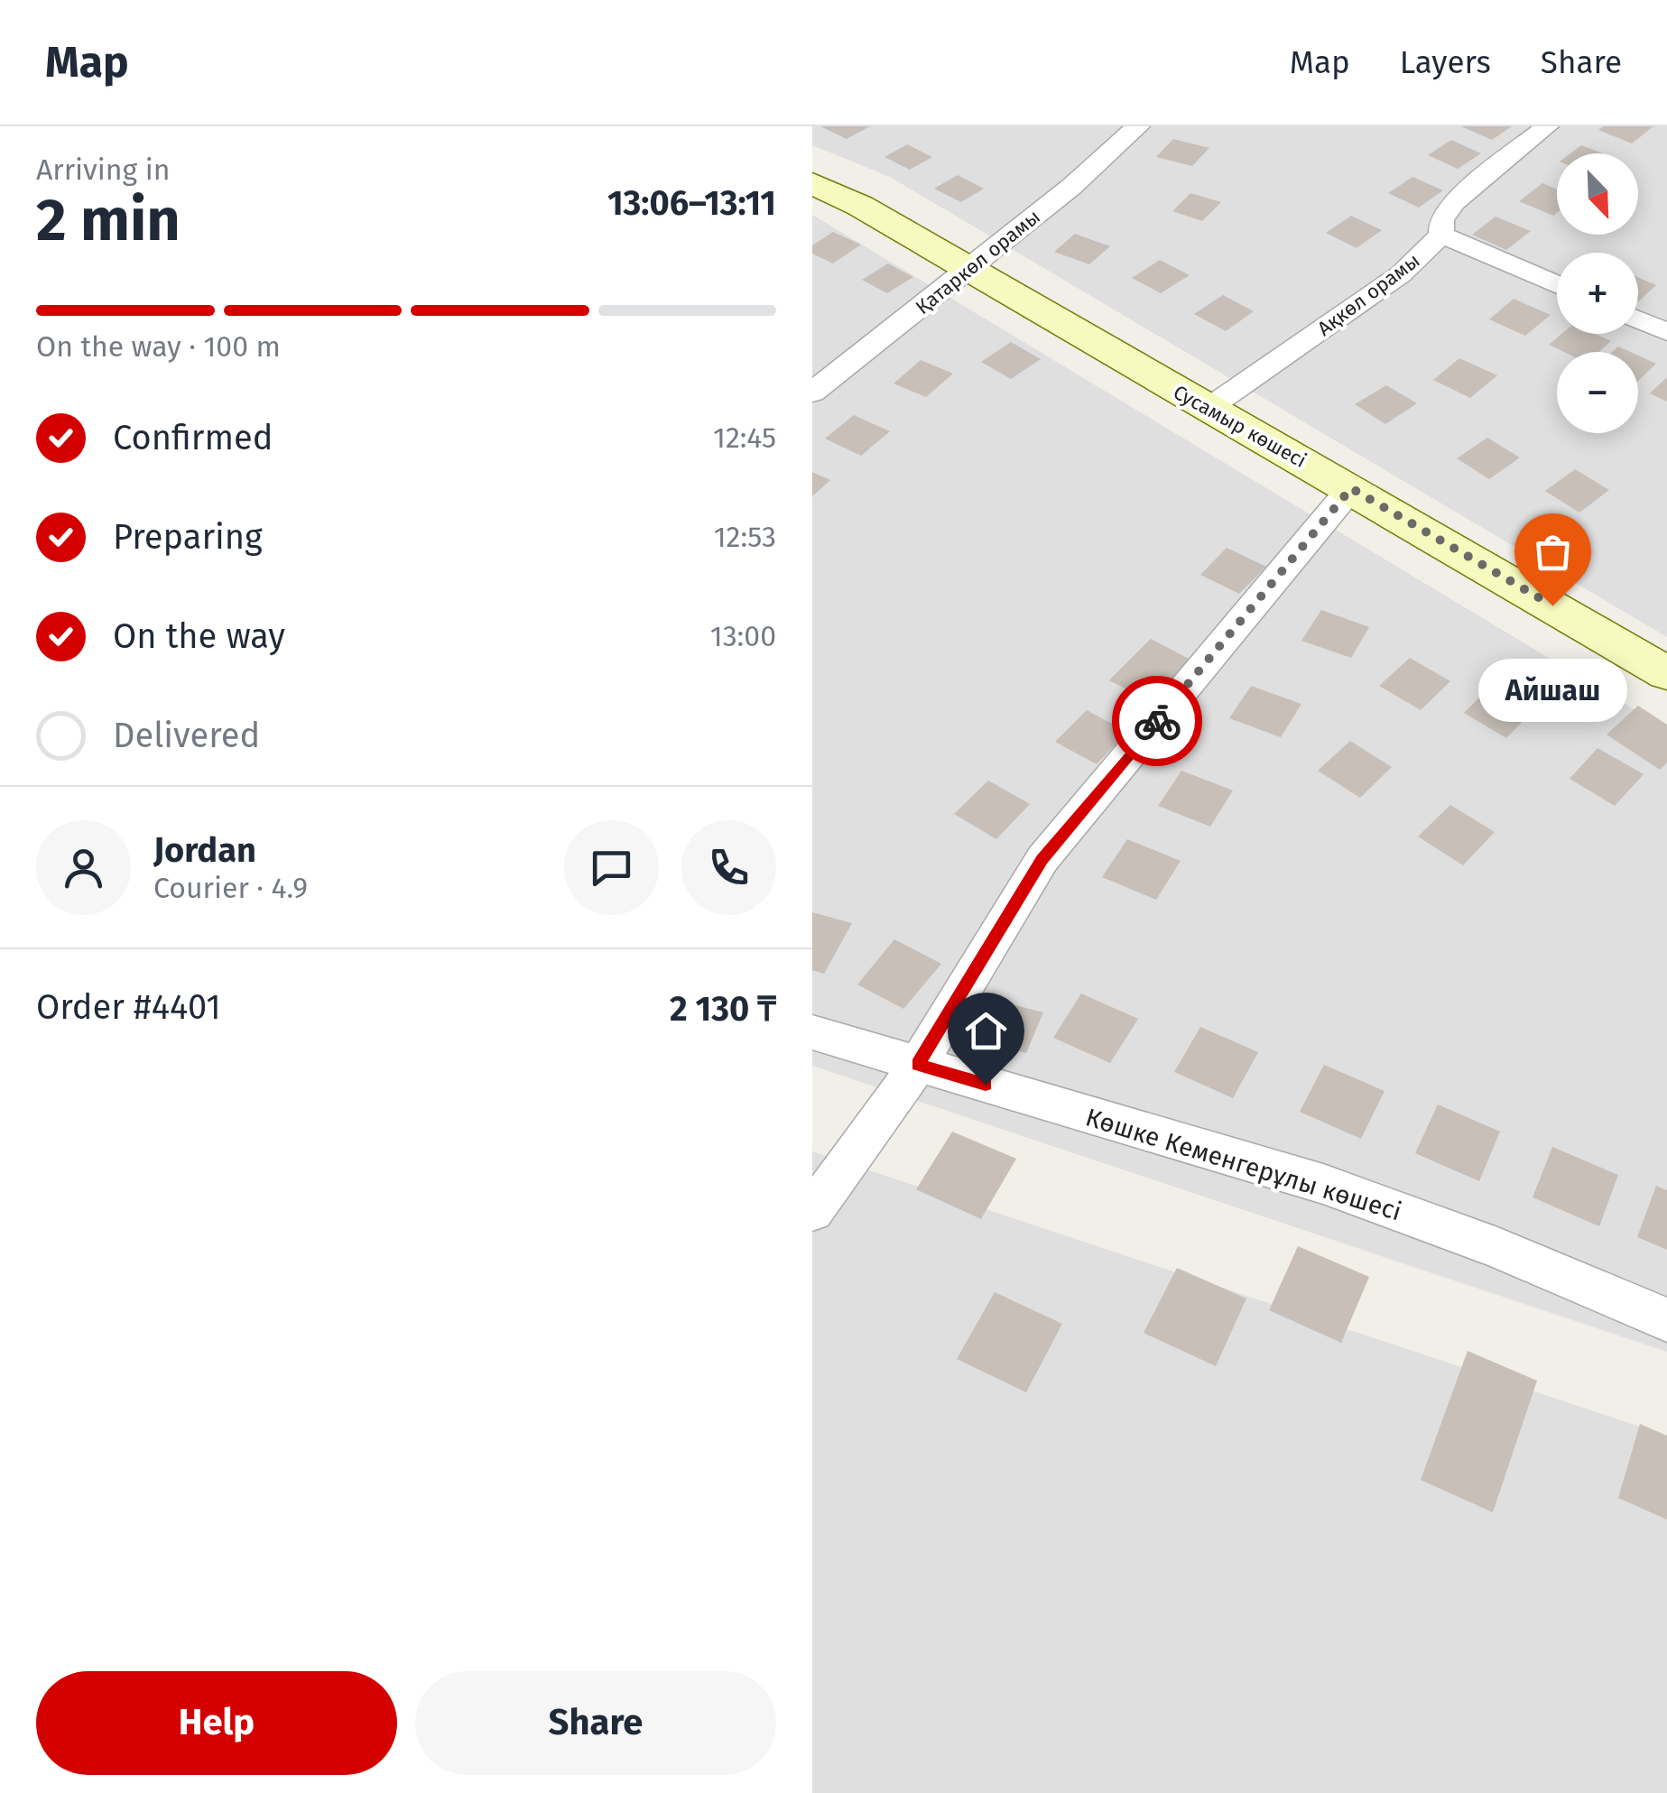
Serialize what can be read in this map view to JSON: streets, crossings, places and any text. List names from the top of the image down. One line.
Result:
{"streets":{"main road":["Сусамыр көшесі"],"street":["Қатаркөл орамы","Ақкөл орамы","Көшке Кеменгерұлы көшесі"]},"crossings":[["Қатаркөл орамы","Сусамыр көшесі"],["Ақкөл орамы","Сусамыр көшесі"]],"places":["Айшаш"],"north":"bottom right","page":{"header":"Map","nav":["Map","Layers","Share"],"heading":["2 min","Arriving in","13:06–13:11"],"panel":["Jordan","Courier · 4.9","Order #4401","2 130 ₸"],"map_buttons":["+","−"],"bar":"On the way · 100 m","list":[["Confirmed","12:45"],["Preparing","12:53"],["On the way","13:00"],"Delivered"],"bubble":"Айшаш","buttons":["Help","Share"]}}
